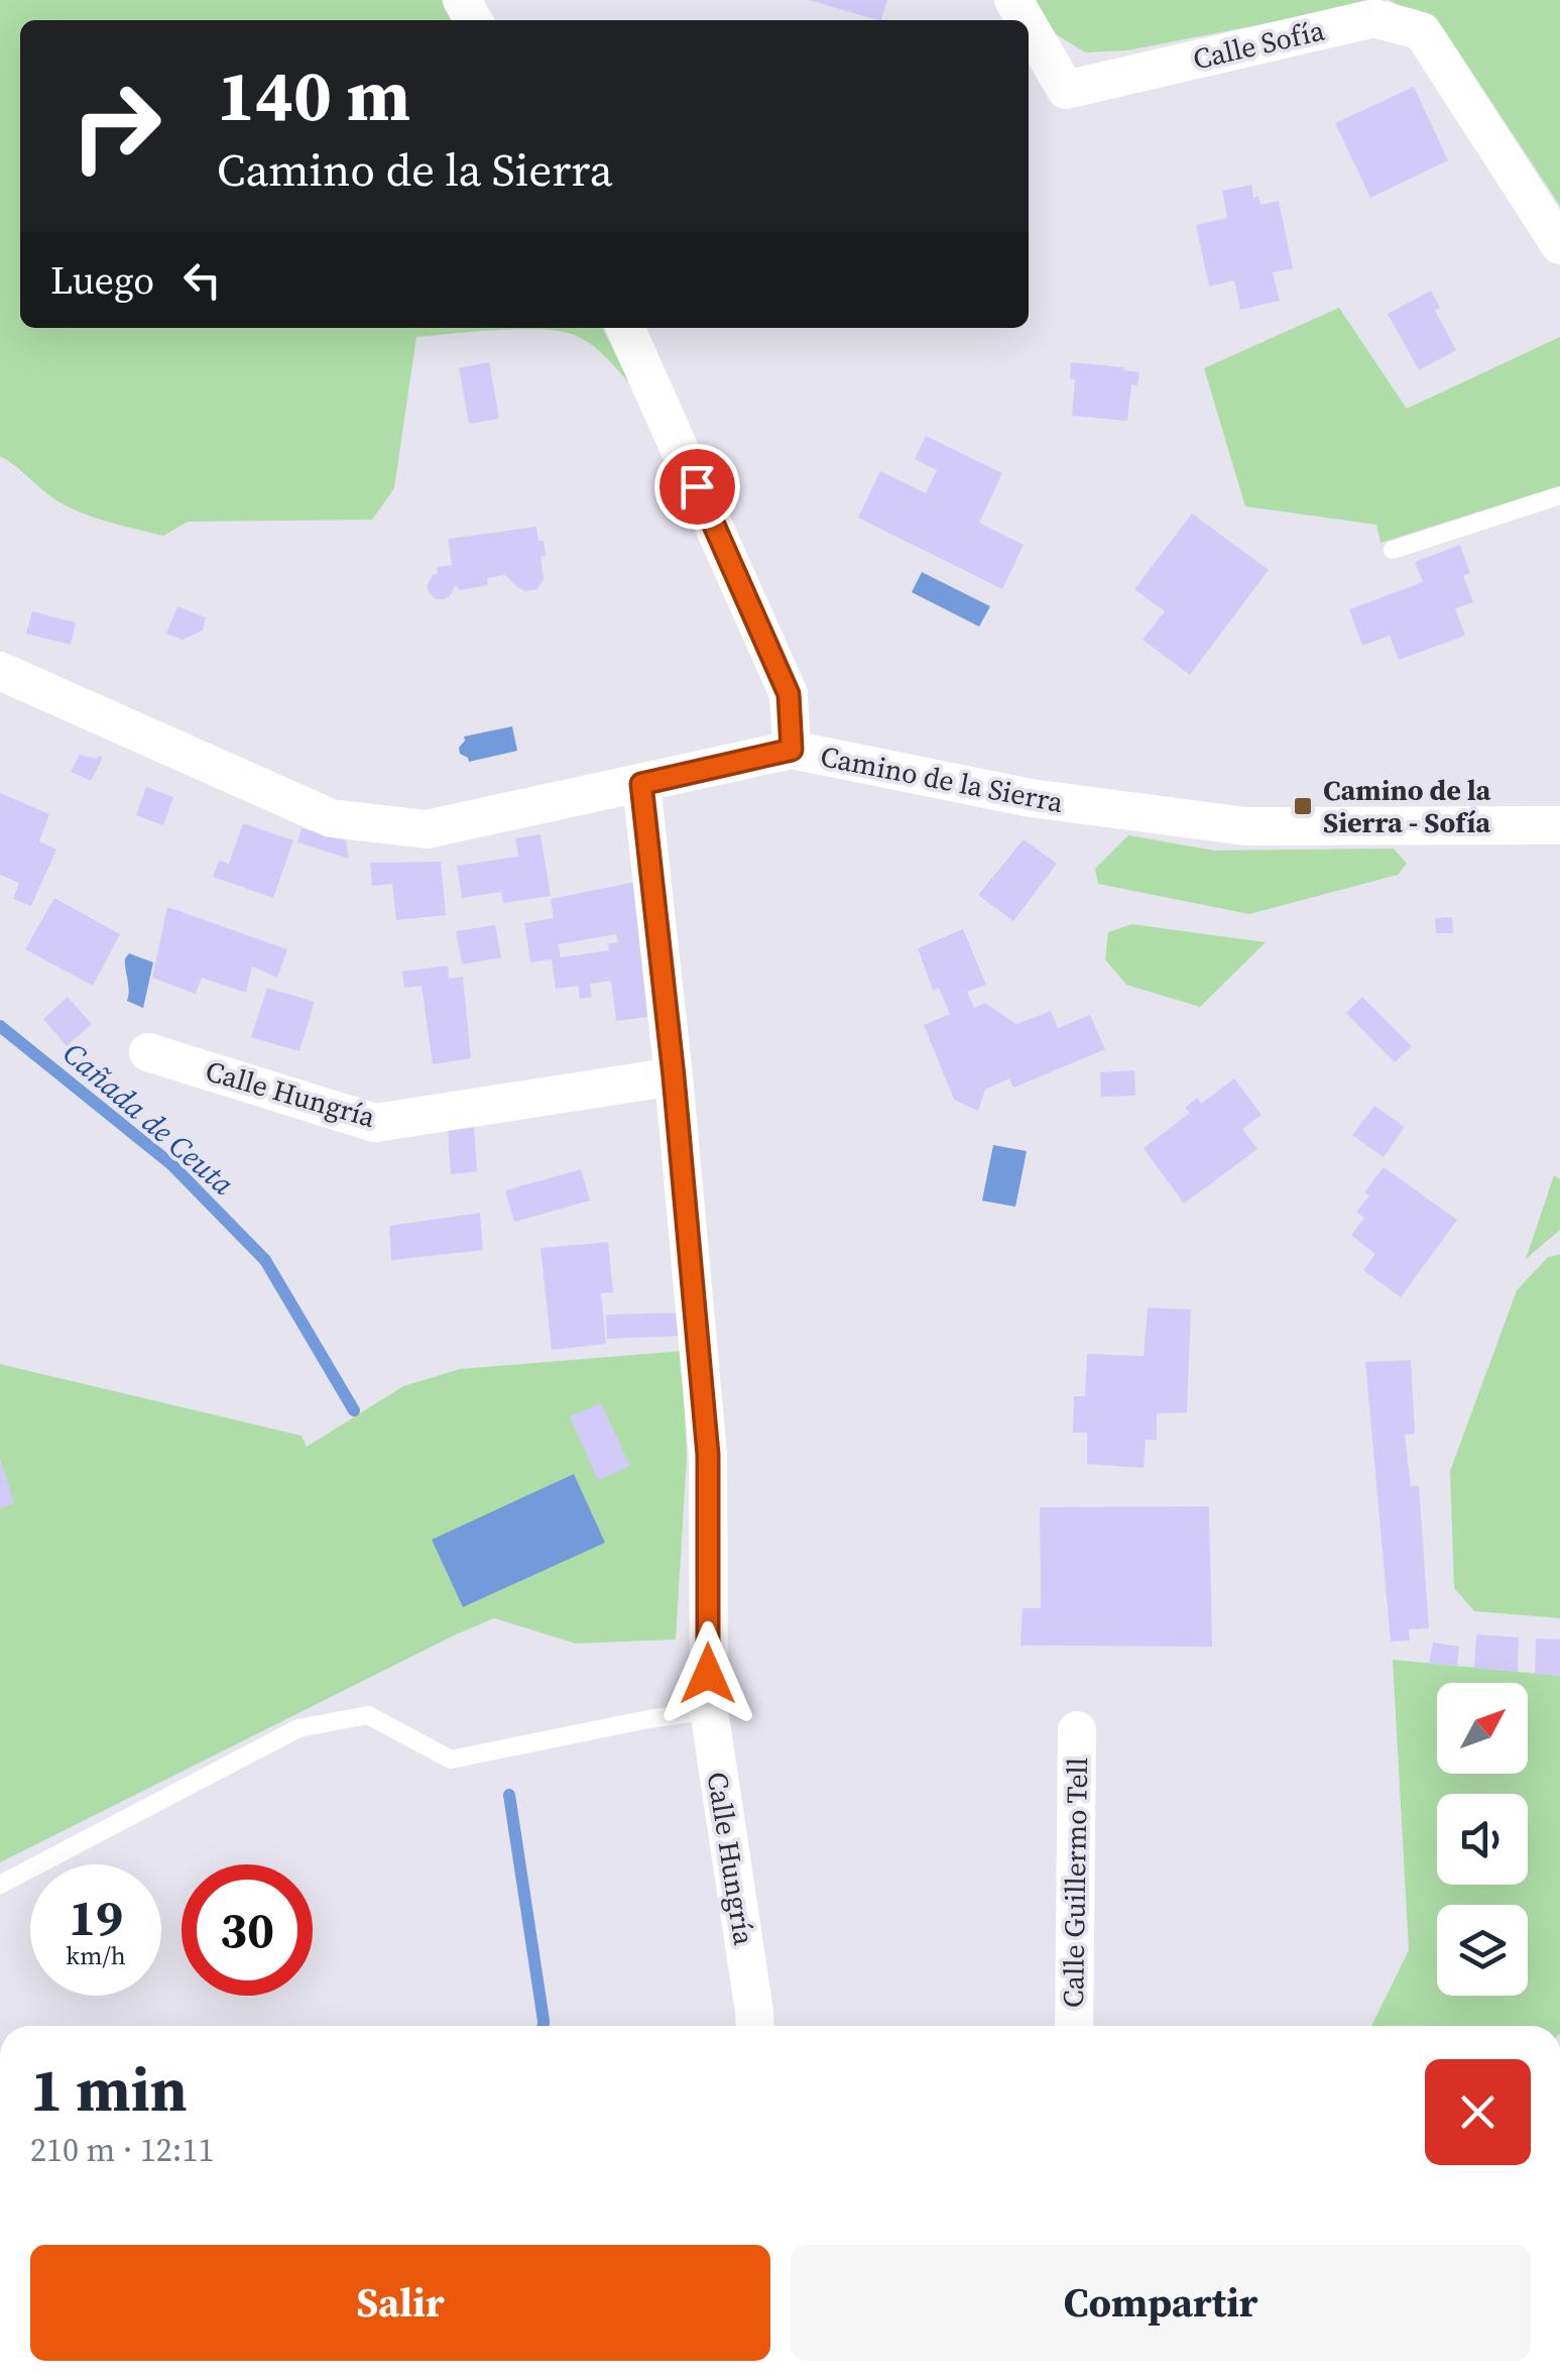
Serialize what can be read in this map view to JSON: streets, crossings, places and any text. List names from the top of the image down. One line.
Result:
{"streets":{"street":["Calle Sofía","Camino de la Sierra","Calle Hungría","Calle Guillermo Tell"]},"crossings":[["Camino de la Sierra","Calle Hungría"]],"water":["Cañada de Ceuta"],"places":{"transit":["Camino de la Sierra - Sofía"]},"north":"top right","page":{"turn":["140 m","Camino de la Sierra"],"then":"Luego","speed":"19 km/h","limit":"30","heading":["1 min","210 m · 12:11"],"buttons":["Salir","Compartir"]}}
